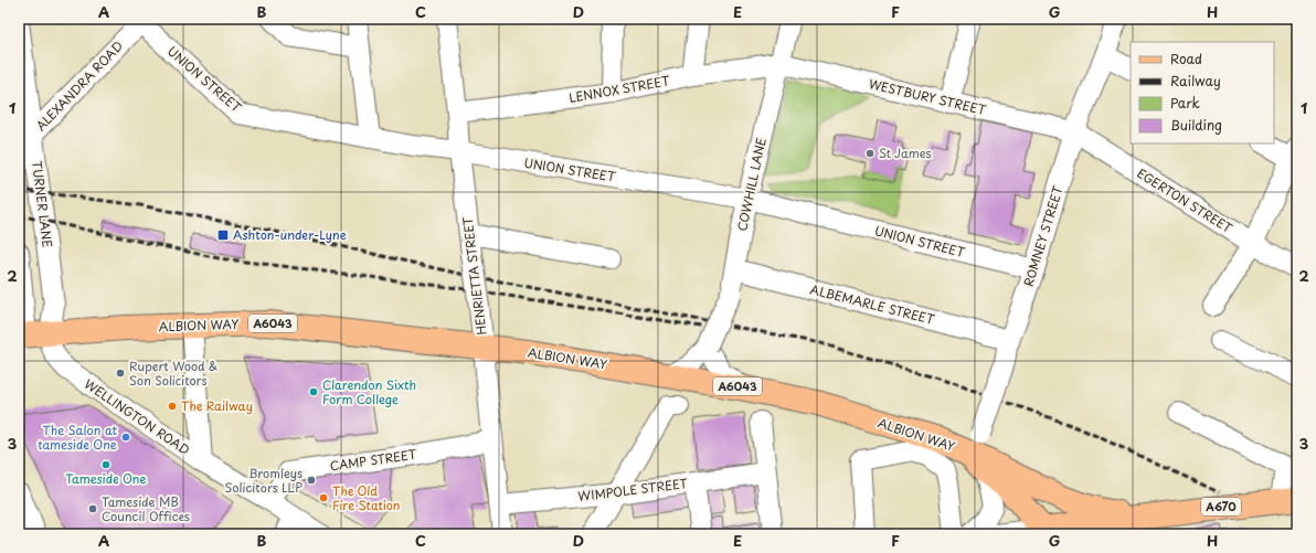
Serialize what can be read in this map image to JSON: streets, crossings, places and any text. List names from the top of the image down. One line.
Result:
{"streets":{"main road":["A6043","ALBION WAY","A670"],"street":["UNION STREET","ALEXANDRA ROAD","LENNOX STREET","WESTBURY STREET","COWHILL LANE","EGERTON STREET","TURNER LANE","ROMNEY STREET","HENRIETTA STREET","ALBEMARLE STREET","WELLINGTON ROAD","CAMP STREET","WIMPOLE STREET"]},"crossings":[["UNION STREET","ALEXANDRA ROAD"],["UNION STREET","COWHILL LANE"],["UNION STREET","ROMNEY STREET"],["UNION STREET","HENRIETTA STREET"],["ALEXANDRA ROAD","TURNER LANE"],["LENNOX STREET","WESTBURY STREET"],["LENNOX STREET","COWHILL LANE"],["LENNOX STREET","HENRIETTA STREET"],["WESTBURY STREET","COWHILL LANE"],["WESTBURY STREET","EGERTON STREET"],["WESTBURY STREET","ROMNEY STREET"],["COWHILL LANE","ALBEMARLE STREET"],["COWHILL LANE","ALBION WAY"],["EGERTON STREET","ROMNEY STREET"],["TURNER LANE","ALBION WAY"],["TURNER LANE","WELLINGTON ROAD"],["ROMNEY STREET","ALBEMARLE STREET"],["ROMNEY STREET","ALBION WAY"],["HENRIETTA STREET","ALBION WAY"],["HENRIETTA STREET","CAMP STREET"],["HENRIETTA STREET","WIMPOLE STREET"],["ALBION WAY","WELLINGTON ROAD"],["ALBION WAY","A670"],["WELLINGTON ROAD","CAMP STREET"]],"places":{"other":["St James","Rupert Wood & Son Solicitors","Clarendon Sixth Form College","The Railway","The Salon at tameside One","Tameside One","Bromleys Solicitors LLP","The Old Fire Station","Tameside MB Council Offices"],"transit":["Ashton-under-Lyne"]},"legend":["Road","Railway","Park","Building"],"grid":{"columns":["A","B","C","D","E","F","G","H"],"rows":["1","2","3"]}}
